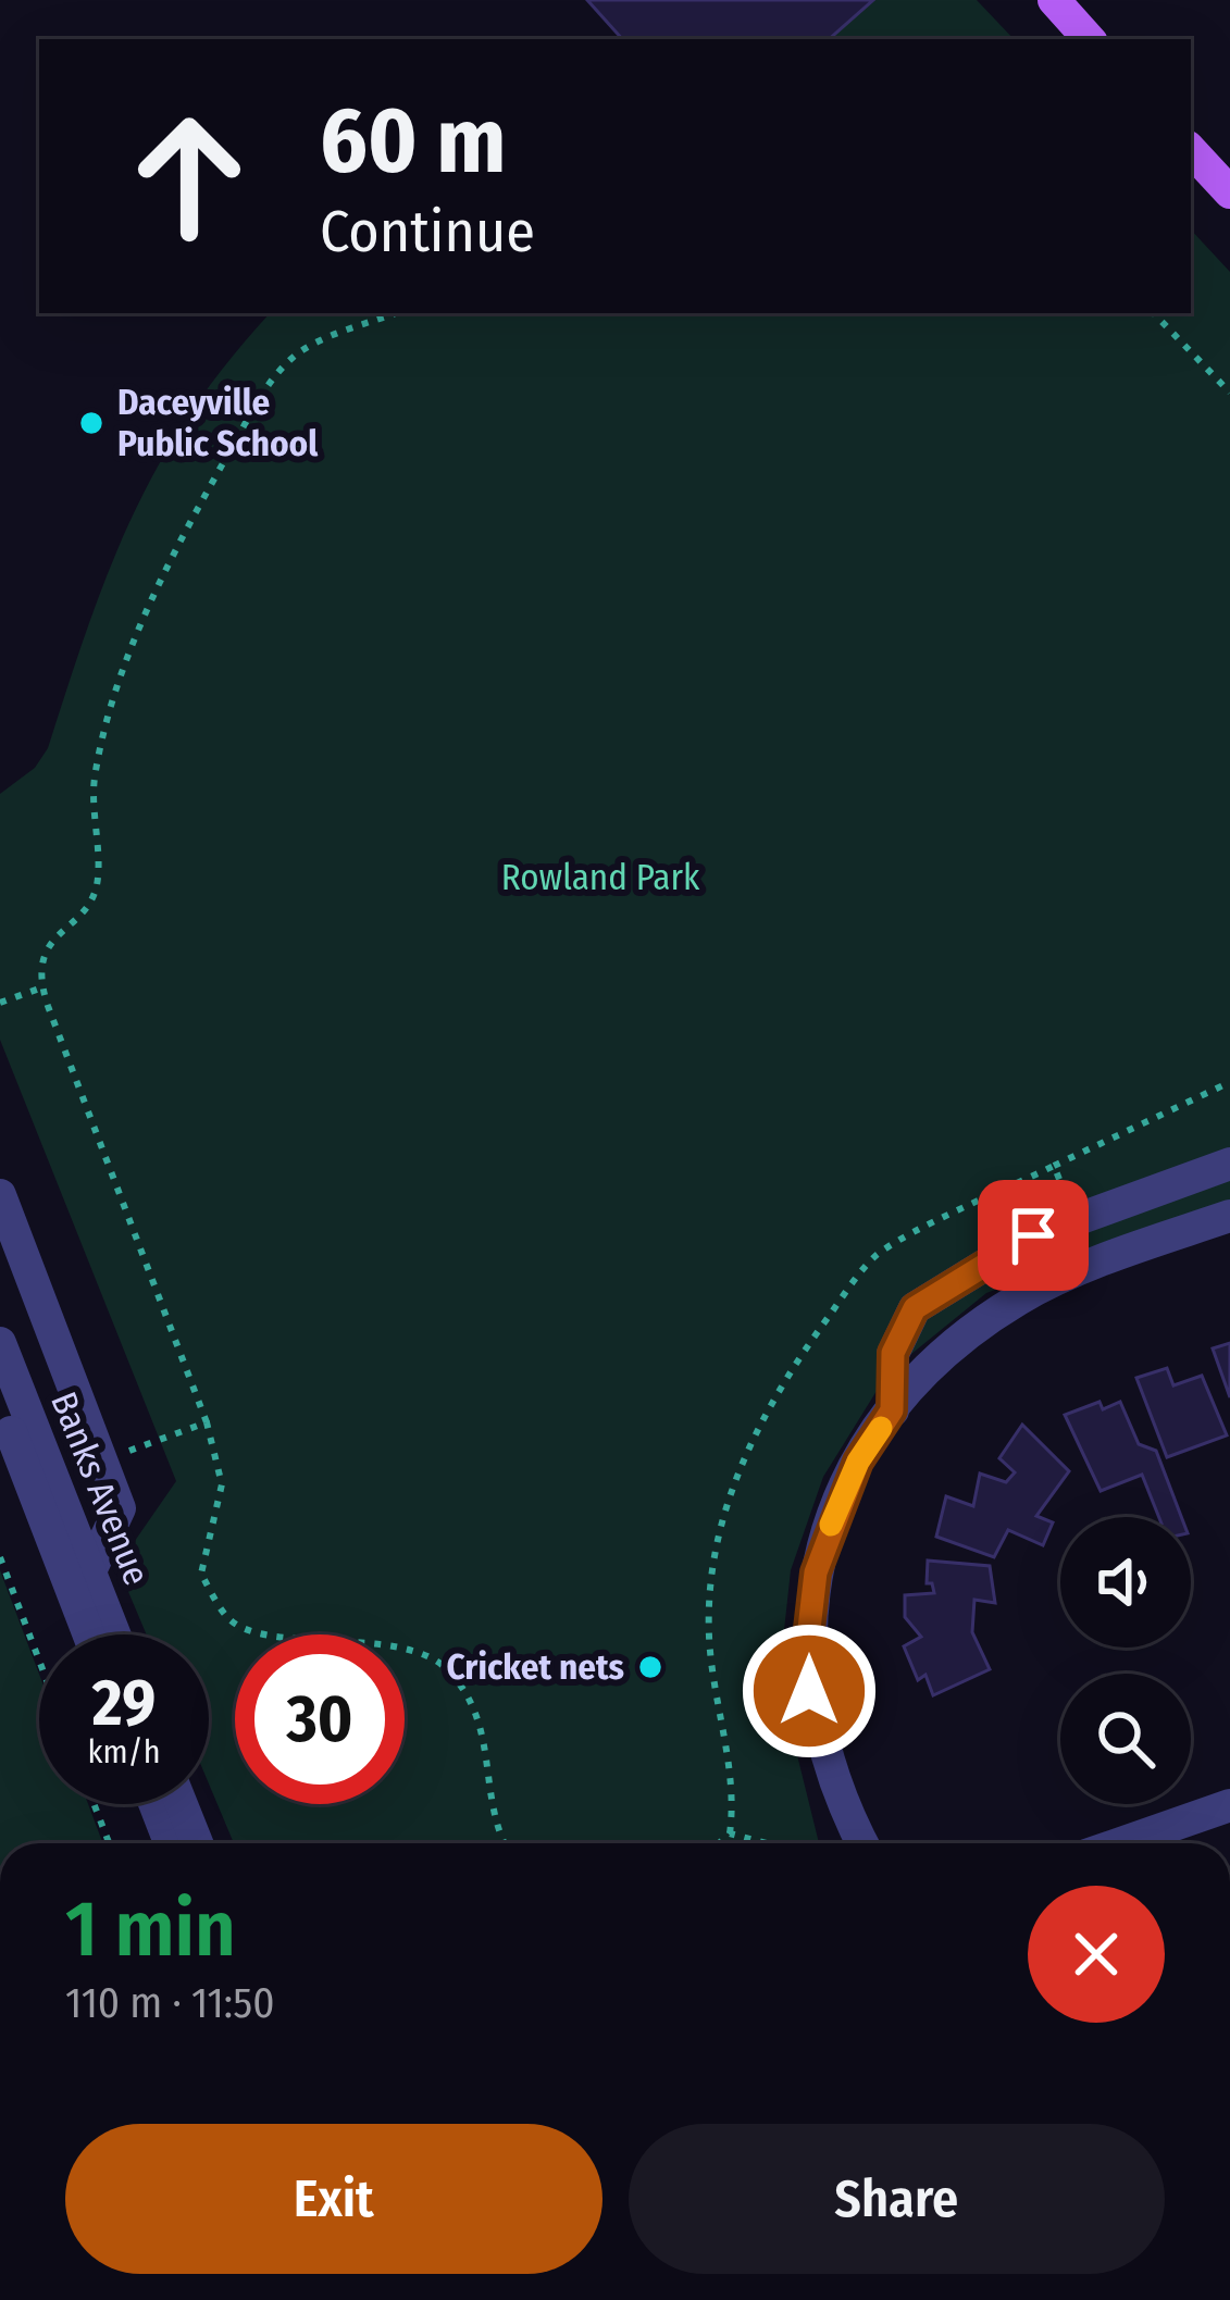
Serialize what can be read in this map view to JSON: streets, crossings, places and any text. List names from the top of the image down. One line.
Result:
{"streets":{"street":["Banks Avenue"]},"parks":["Rowland Park"],"places":["Daceyville Public School","Cricket nets"],"page":{"turn":["60 m","Continue"],"speed":"29 km/h","limit":"30","heading":["1 min","110 m · 11:50"],"buttons":["Exit","Share"]}}
